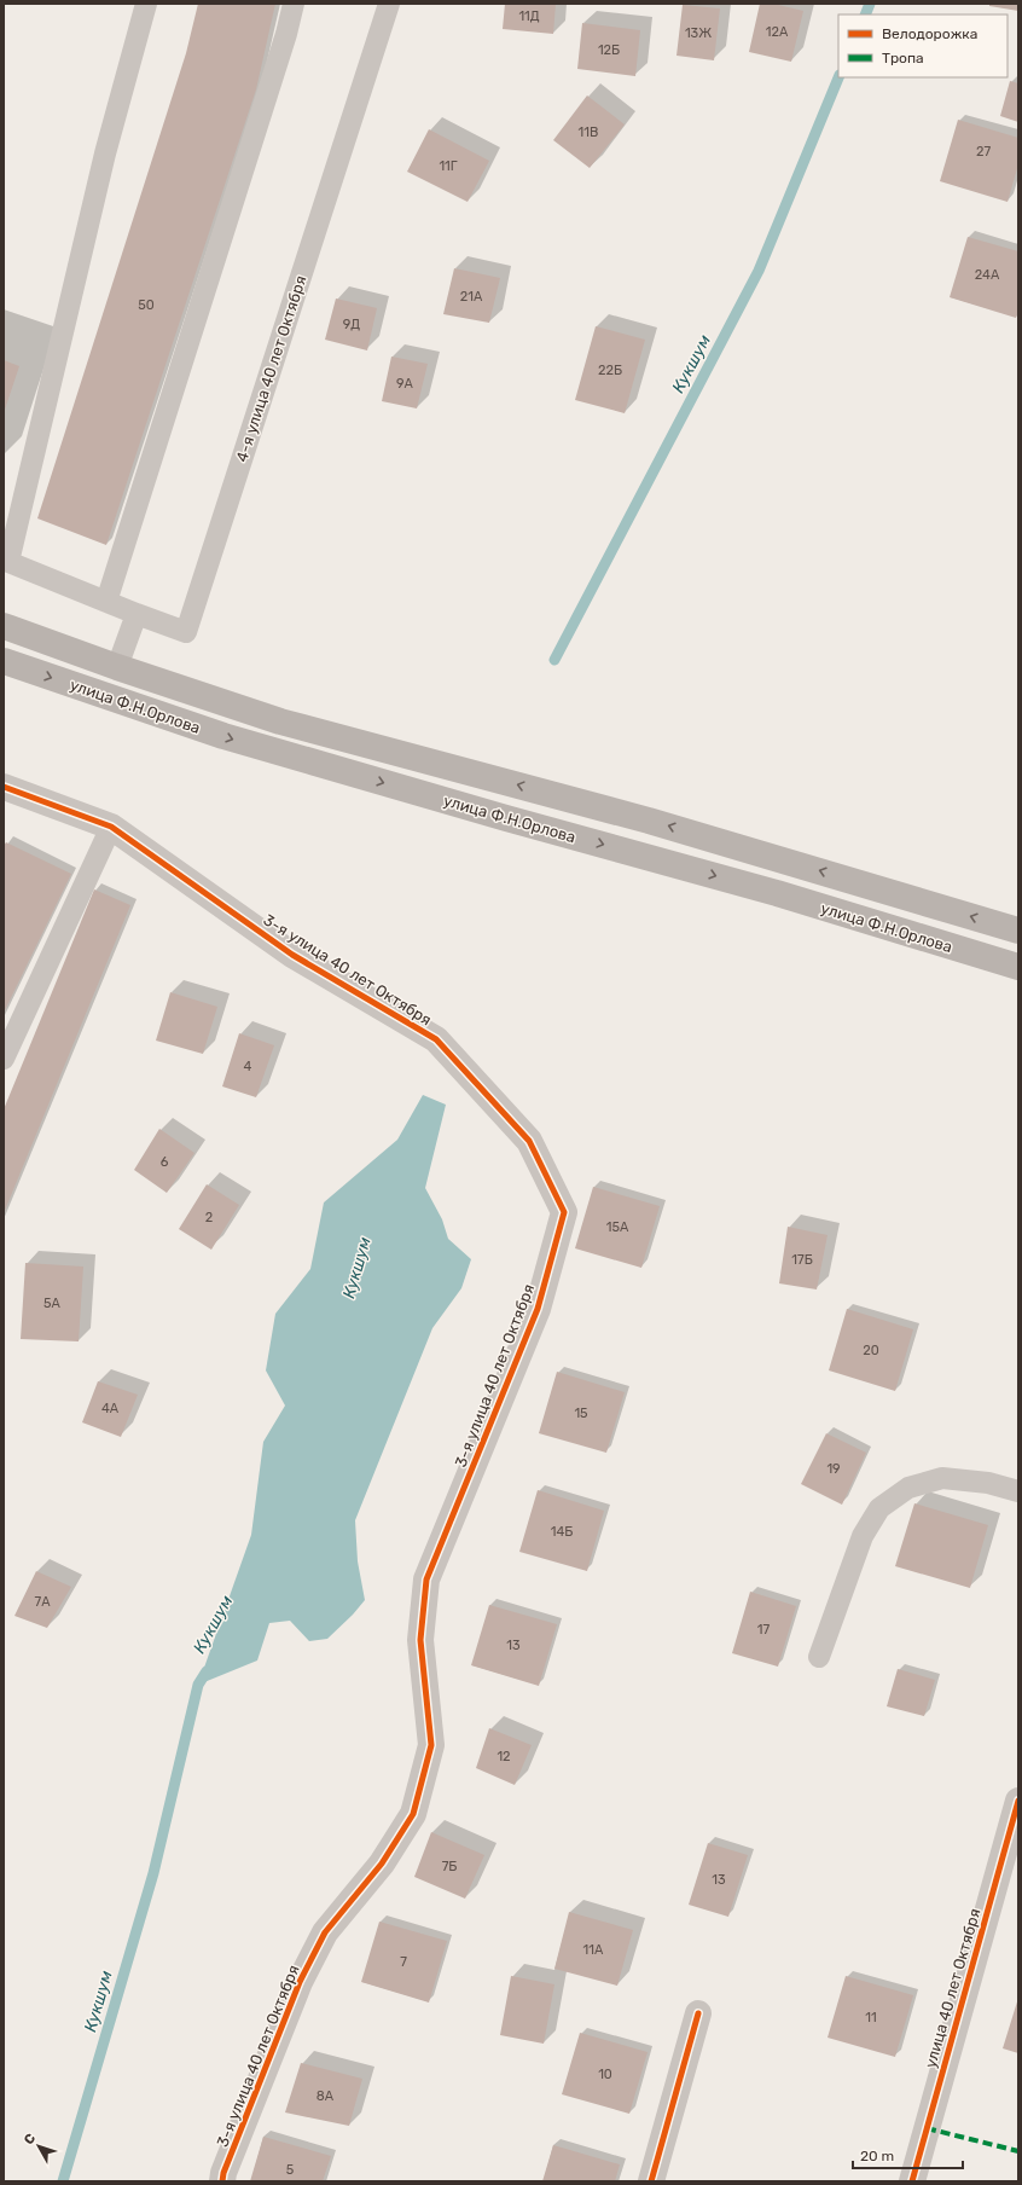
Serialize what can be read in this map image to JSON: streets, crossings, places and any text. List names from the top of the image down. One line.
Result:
{"streets":{"main road":["улица Ф.Н.Орлова"],"street":["3-я улица 40 лет Октября","улица 40 лет Октября"],"lane":["4-я улица 40 лет Октября"]},"water":["Кукшум"],"house_numbers":["11Д","12А","13Ж","12Б","11В","27","11Г","24А","21А","50","9Д","22Б","9А","4","6","2","15А","17Б","5А","20","4А","15","19","14Б","7А","17","13","12","7Б","13","11А","7","11","10","8А","5"],"legend":["Велодорожка","Тропа"],"scale_bar":"20 m","north":"top left"}
